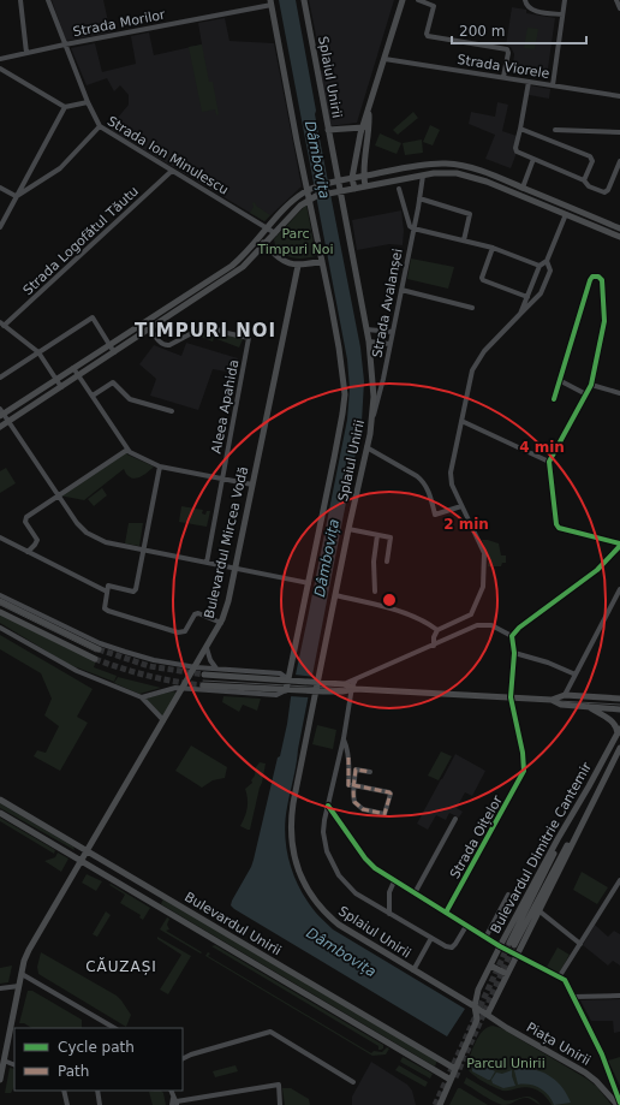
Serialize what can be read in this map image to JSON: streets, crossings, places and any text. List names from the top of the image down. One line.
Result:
{"streets":{"main road":["Splaiul Unirii","Bulevardul Mircea Vodă","Bulevardul Dimitrie Cantemir","Bulevardul Unirii","Piața Unirii"],"street":["Strada Morilor","Strada Viorele","Strada Ion Minulescu","Strada Logofătul Tăutu","Strada Avalanșei","Aleea Apahida","Strada Oițelor"]},"crossings":[["Strada Morilor","Splaiul Unirii"],["Strada Morilor","Strada Ion Minulescu"],["Splaiul Unirii","Strada Avalanșei"],["Splaiul Unirii","Bulevardul Dimitrie Cantemir"],["Splaiul Unirii","Piața Unirii"],["Strada Ion Minulescu","Strada Logofătul Tăutu"],["Bulevardul Mircea Vodă","Bulevardul Unirii"],["Bulevardul Dimitrie Cantemir","Piața Unirii"]],"districts":["TIMPURI NOI","CĂUZAȘI"],"water":["Dâmbovița"],"parks":["Parc Timpuri Noi","Parcul Unirii"],"legend":["Cycle path","Path"],"scale_bar":"200 m","rings":["4 min","2 min"]}
